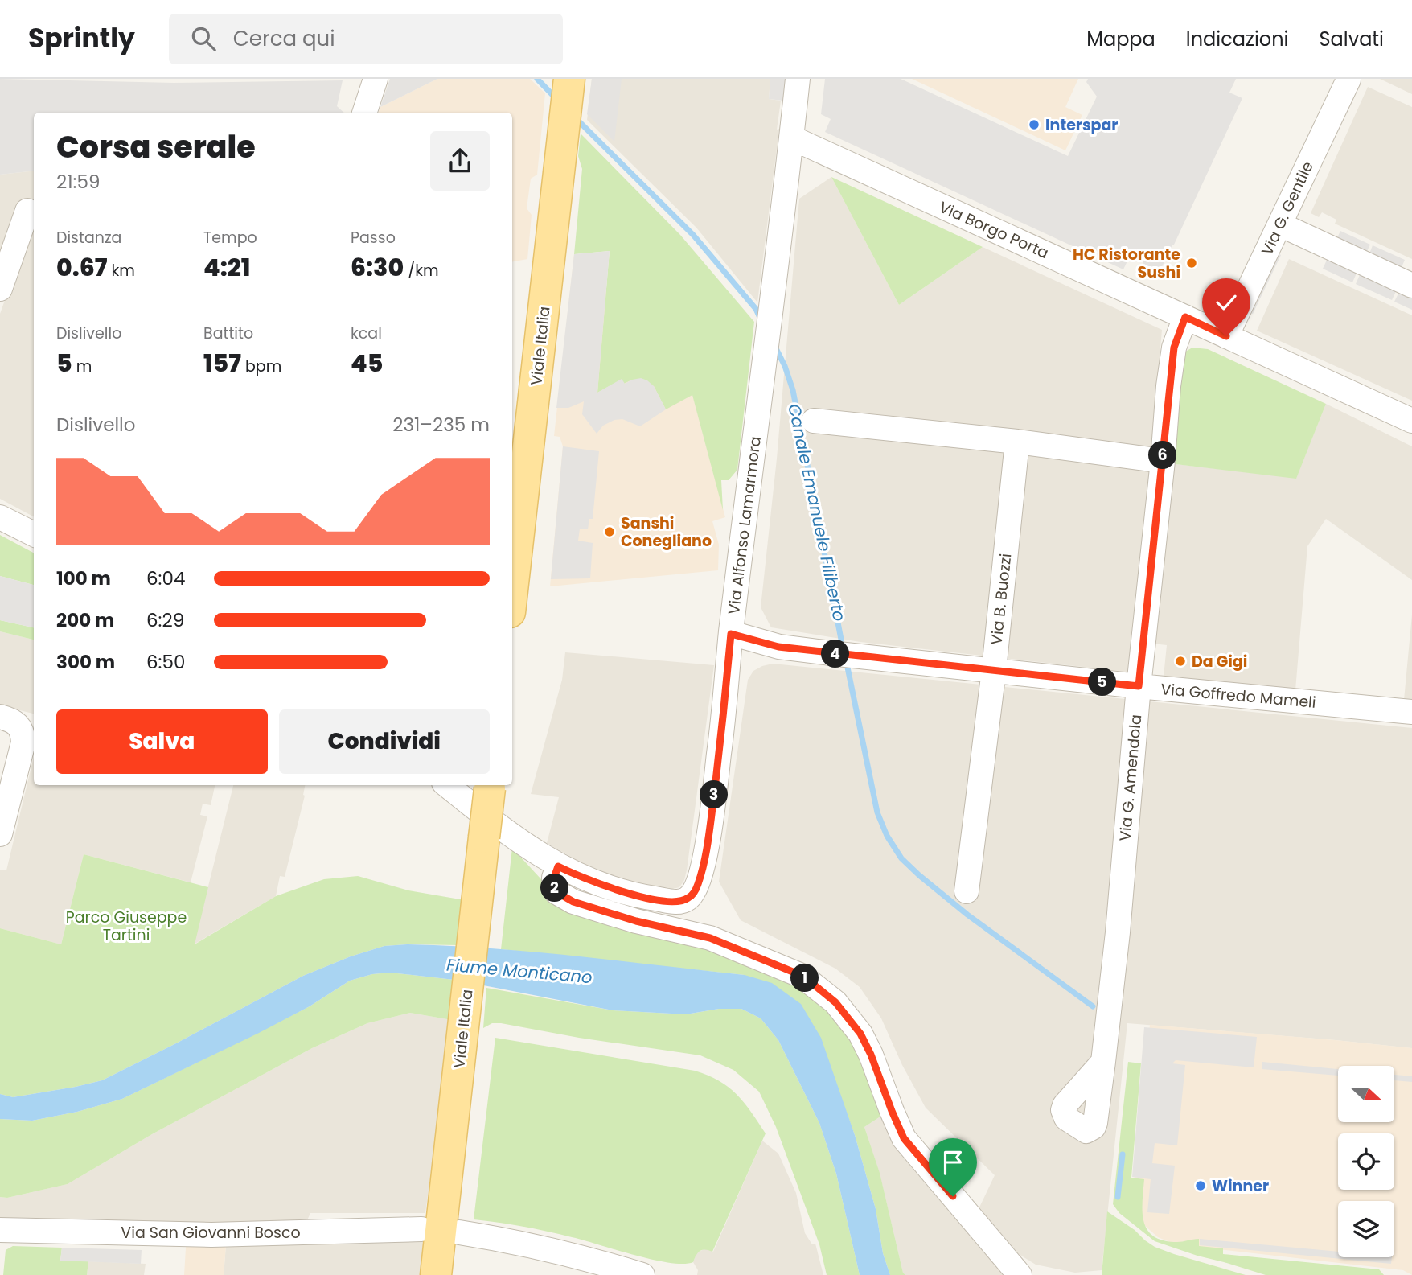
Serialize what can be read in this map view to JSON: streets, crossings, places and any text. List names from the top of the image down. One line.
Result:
{"streets":{"main road":["Viale Italia"],"street":["Via G. Gentile","Via Borgo Porta","Via Alfonso Lamarmora","Via B. Buozzi","Via Goffredo Mameli","Via G. Amendola","Via San Giovanni Bosco"]},"crossings":[["Via G. Gentile","Via Borgo Porta"],["Via Borgo Porta","Via Alfonso Lamarmora"],["Via Borgo Porta","Via G. Amendola"],["Via Alfonso Lamarmora","Via Goffredo Mameli"],["Via B. Buozzi","Via Goffredo Mameli"],["Via Goffredo Mameli","Via G. Amendola"]],"water":["Canale Emanuele Filiberto","Fiume Monticano"],"parks":["Parco Giuseppe Tartini"],"places":["Interspar","HC Ristorante Sushi","Sanshi Conegliano","Da Gigi","Winner"],"north":"right","page":{"header":"Sprintly","search":"Cerca qui","nav":["Mappa","Indicazioni","Salvati"],"heading":["Corsa serale","21:59"],"stats":[["Distanza","0.67 km"],["Tempo","4:21"],["Passo","6:30 /km"],["Dislivello","5 m"],["Battito","157 bpm"],["kcal","45"]],"chart":["Dislivello","231–235 m"],"pins":["6","4","5","3","2","1"],"list":[{"name":"100 m","note":"6:04"},{"name":"200 m","note":"6:29"},{"name":"300 m","note":"6:50"}],"buttons":["Salva","Condividi"]}}
